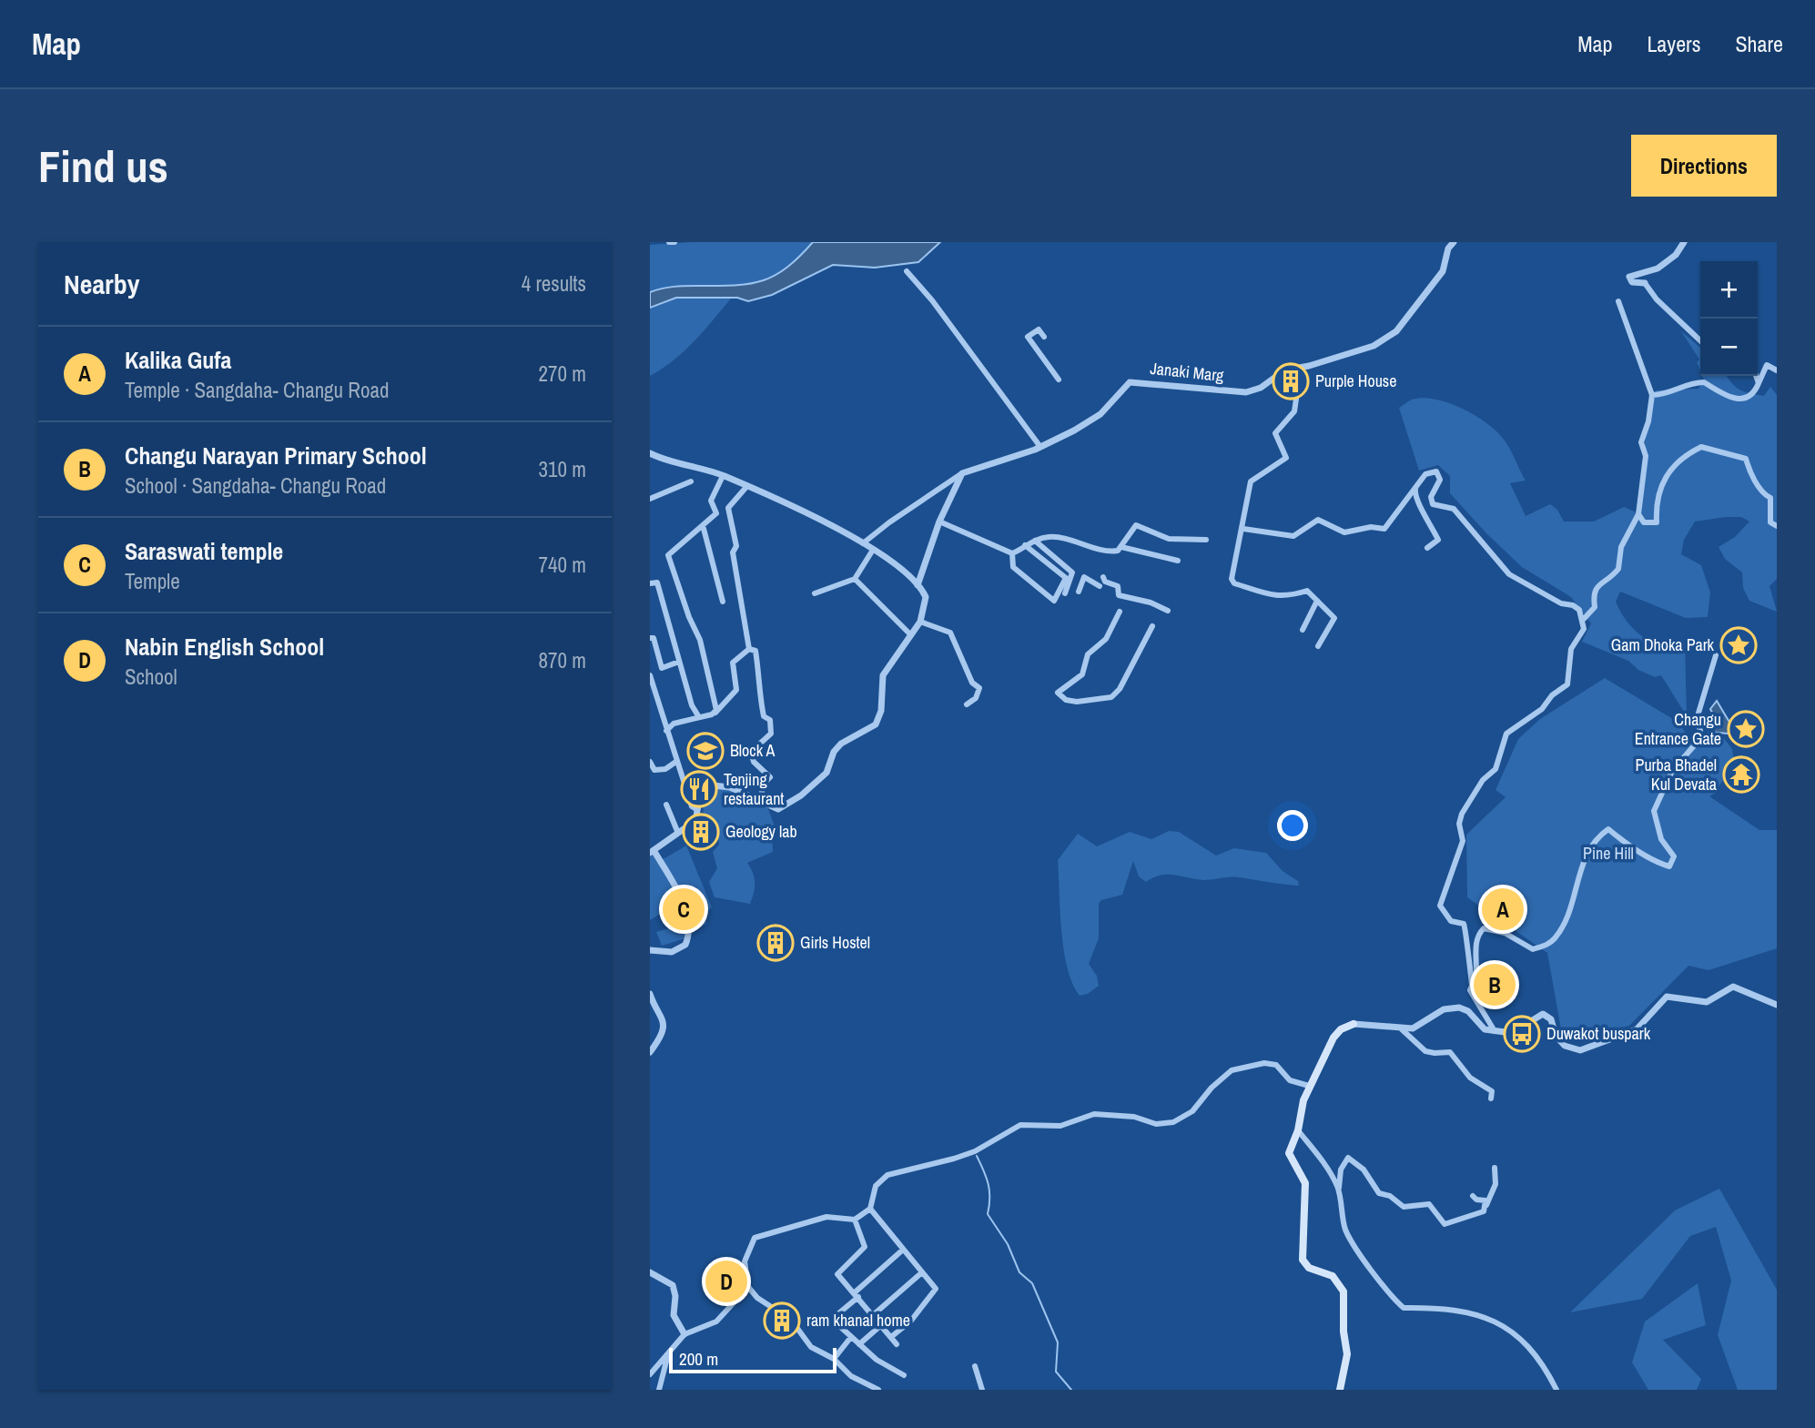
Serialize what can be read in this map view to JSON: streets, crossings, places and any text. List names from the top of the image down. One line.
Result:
{"streets":{"street":["Janaki Marg"]},"parks":["Pine Hill"],"places":{"building":["Purple House","Geology lab","Girls Hostel","ram khanal home"],"place":["Gam Dhoka Park","Changu Entrance Gate"],"school or university":["Block A"],"temple":["Purba Bhadel Kul Devata"],"restaurant":["Tenjing restaurant"],"bus stop":["Duwakot buspark"]},"scale_bar":"200 m","page":{"header":"Map","nav":["Map","Layers","Share"],"buttons":"Directions","title":"Find us","heading":["Nearby","4 results"],"map_buttons":["+","−"],"list":[{"mark":"A","name":"Kalika Gufa","note":"Temple · Sangdaha- Changu Road","value":"270 m"},{"mark":"B","name":"Changu Narayan Primary School","note":"School · Sangdaha- Changu Road","value":"310 m"},{"mark":"C","name":"Saraswati temple","note":"Temple","value":"740 m"},{"mark":"D","name":"Nabin English School","note":"School","value":"870 m"}],"pins":["A","C","B","D"],"scale":"200 m"}}
